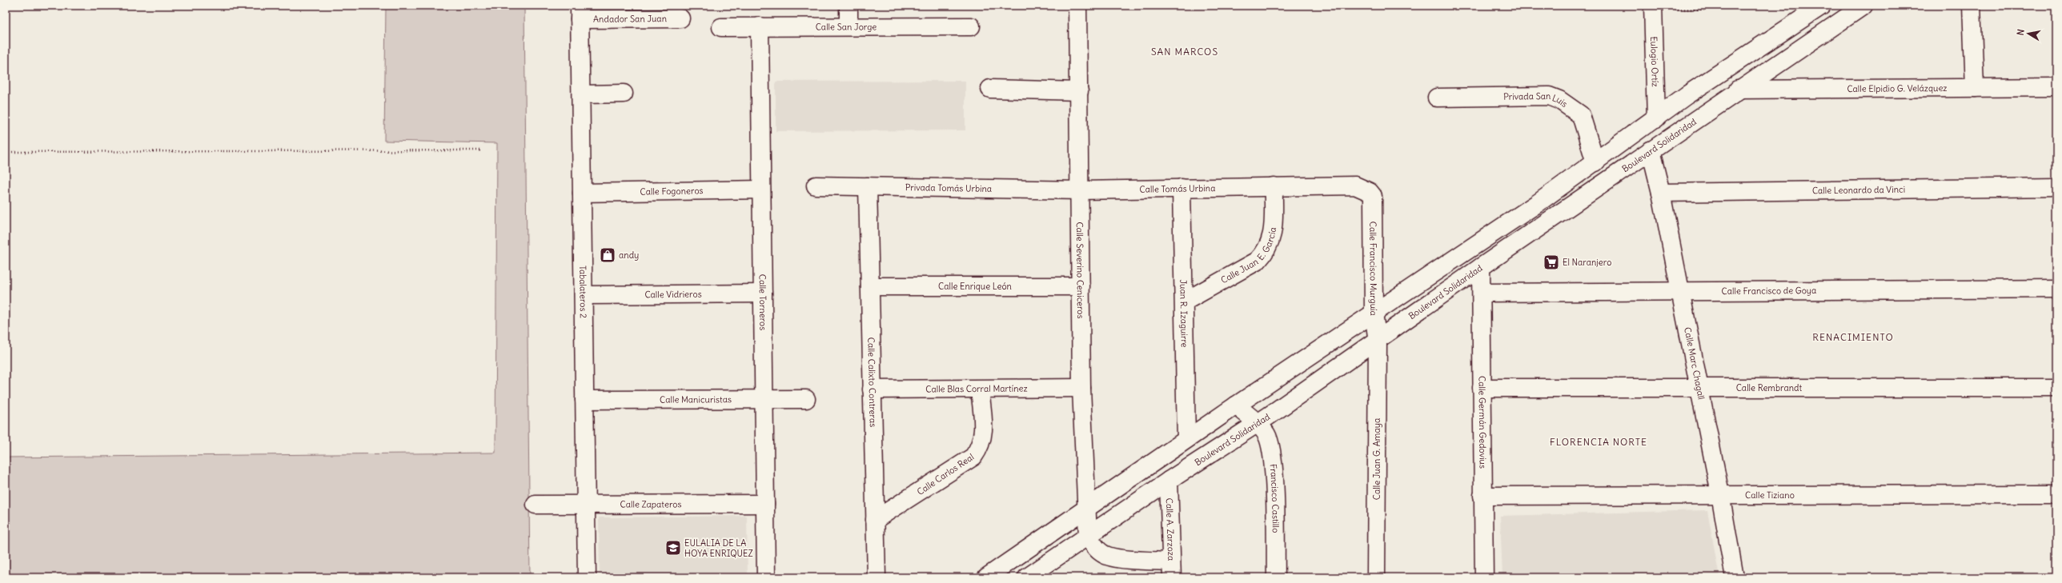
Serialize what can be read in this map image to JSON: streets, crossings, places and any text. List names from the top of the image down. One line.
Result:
{"streets":{"street":["Andador San Juan","Calle San Jorge","Eulogio Ortíz","Calle Elpidio G. Velázquez","Privada San Luis","Boulevard Solidaridad","Privada Tomás Urbina","Calle Tomás Urbina","Calle Leonardo da Vinci","Calle Fogoneros","Calle Juan E. García","Calle Francisco Murguía","Calle Severino Ceniceros","Calle Enrique León","Calle Francisco de Goya","Tabalateros 2","Calle Vidrieros","Calle Torneros","Juan R. Izaguirre","Calle Marc Chagall","Calle Calixto Contreras","Calle Rembrandt","Calle Blas Corral Martínez","Calle Manicuristas","Calle Germán Gedovius","Calle Juan G. Amaya","Calle Carlos Real","Calle Tiziano","Francisco Castillo","Calle Zapateros","Calle A. Zarzoza"]},"crossings":[["Andador San Juan","Tabalateros 2"],["Calle San Jorge","Calle Torneros"],["Calle Elpidio G. Velázquez","Boulevard Solidaridad"],["Boulevard Solidaridad","Calle Francisco Murguía"],["Boulevard Solidaridad","Calle Severino Ceniceros"],["Boulevard Solidaridad","Calle Marc Chagall"],["Boulevard Solidaridad","Calle Germán Gedovius"],["Boulevard Solidaridad","Calle Juan G. Amaya"],["Boulevard Solidaridad","Francisco Castillo"],["Boulevard Solidaridad","Calle A. Zarzoza"],["Privada Tomás Urbina","Calle Tomás Urbina"],["Privada Tomás Urbina","Calle Severino Ceniceros"],["Privada Tomás Urbina","Calle Calixto Contreras"],["Calle Tomás Urbina","Calle Juan E. García"],["Calle Tomás Urbina","Calle Francisco Murguía"],["Calle Tomás Urbina","Calle Severino Ceniceros"],["Calle Tomás Urbina","Juan R. Izaguirre"],["Calle Leonardo da Vinci","Calle Marc Chagall"],["Calle Fogoneros","Tabalateros 2"],["Calle Fogoneros","Calle Torneros"],["Calle Juan E. García","Calle Francisco Murguía"],["Calle Juan E. García","Juan R. Izaguirre"],["Calle Francisco Murguía","Calle Juan G. Amaya"],["Calle Severino Ceniceros","Calle Enrique León"],["Calle Severino Ceniceros","Calle Blas Corral Martínez"],["Calle Enrique León","Calle Calixto Contreras"],["Calle Francisco de Goya","Calle Marc Chagall"],["Calle Francisco de Goya","Calle Germán Gedovius"],["Tabalateros 2","Calle Vidrieros"],["Tabalateros 2","Calle Manicuristas"],["Tabalateros 2","Calle Zapateros"],["Calle Vidrieros","Calle Torneros"],["Calle Torneros","Calle Manicuristas"],["Calle Torneros","Calle Zapateros"],["Calle Marc Chagall","Calle Rembrandt"],["Calle Marc Chagall","Calle Tiziano"],["Calle Calixto Contreras","Calle Blas Corral Martínez"],["Calle Calixto Contreras","Calle Carlos Real"],["Calle Rembrandt","Calle Germán Gedovius"],["Calle Blas Corral Martínez","Calle Carlos Real"],["Calle Germán Gedovius","Calle Tiziano"]],"districts":["SAN MARCOS","RENACIMIENTO","FLORENCIA NORTE"],"places":{"shop":["andy"],"supermarket":["El Naranjero"],"school or university":["EULALIA DE LA HOYA ENRIQUEZ"]},"north":"left"}
